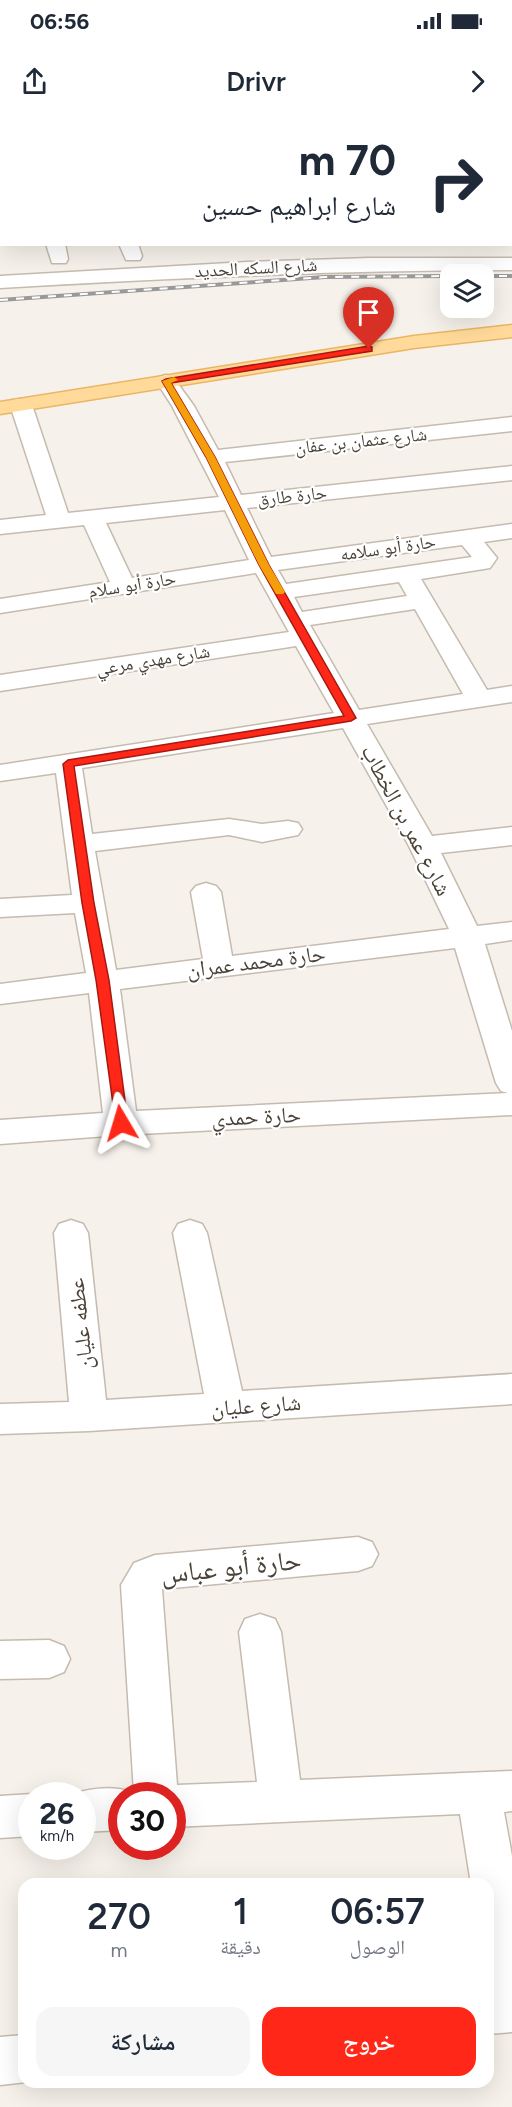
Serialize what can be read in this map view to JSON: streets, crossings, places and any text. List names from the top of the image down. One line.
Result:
{"streets":{"street":["شارع السكه الحديد","شارع عثمان بن عفان","حارة طارق","حارة أبو سلامه","حارة أبو سلام","شارع مهدي مرعي","شارع عمر بن الخطاب","حارة محمد عمران","حارة حمدي","عطفه عليان","شارع عليان","حارة أبو عباس"]},"crossings":[["شارع عثمان بن عفان","شارع عمر بن الخطاب"],["حارة طارق","شارع عمر بن الخطاب"],["حارة أبو سلامه","حارة أبو سلام"],["حارة أبو سلامه","شارع عمر بن الخطاب"],["حارة أبو سلام","شارع عمر بن الخطاب"],["شارع مهدي مرعي","شارع عمر بن الخطاب"],["شارع عمر بن الخطاب","حارة محمد عمران"],["عطفه عليان","شارع عليان"]],"page":{"status":"06:56","header":"Drivr","turn":["70 m","شارع ابراهيم حسين"],"speed":"26 km/h","limit":"30","eta":["06:57","الوصول","1","دقيقة","270","m"],"buttons":["خروج","مشاركة"]}}
